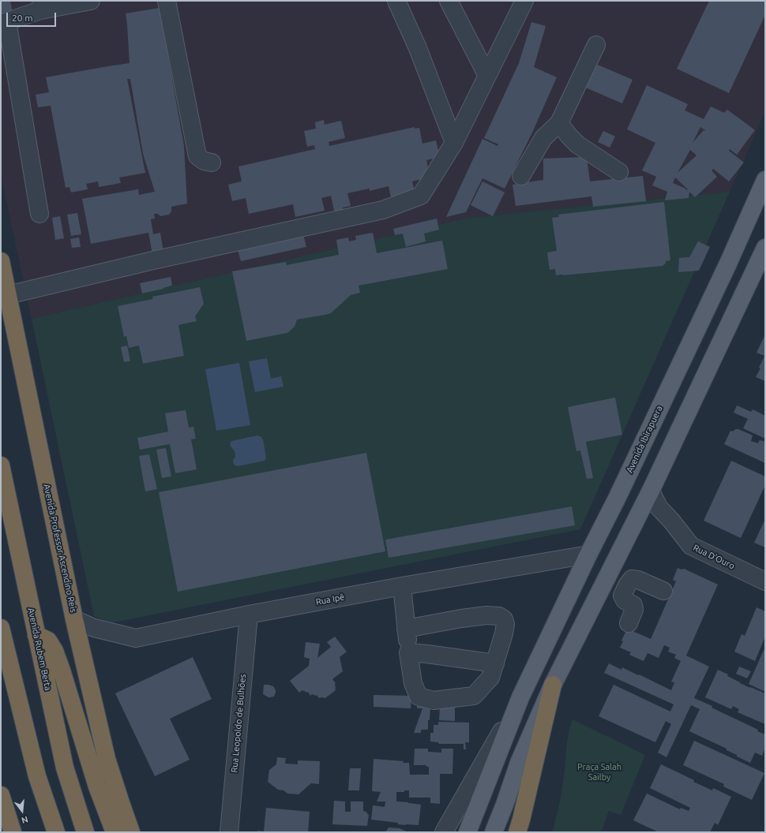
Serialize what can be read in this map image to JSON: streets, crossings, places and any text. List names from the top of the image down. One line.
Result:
{"streets":{"highway":["Avenida Professor Ascendino Reis","Avenida Rubem Berta"],"main road":["Avenida Ibirapuera"],"street":["Rua D'Ouro","Rua Ipê","Rua Leopoldo de Bulhões"]},"crossings":[["Avenida Ibirapuera","Rua Ipê"],["Avenida Professor Ascendino Reis","Rua Ipê"],["Rua Ipê","Rua Leopoldo de Bulhões"]],"parks":["Praça Salah Sailby"],"scale_bar":"20 m","north":"bottom"}
